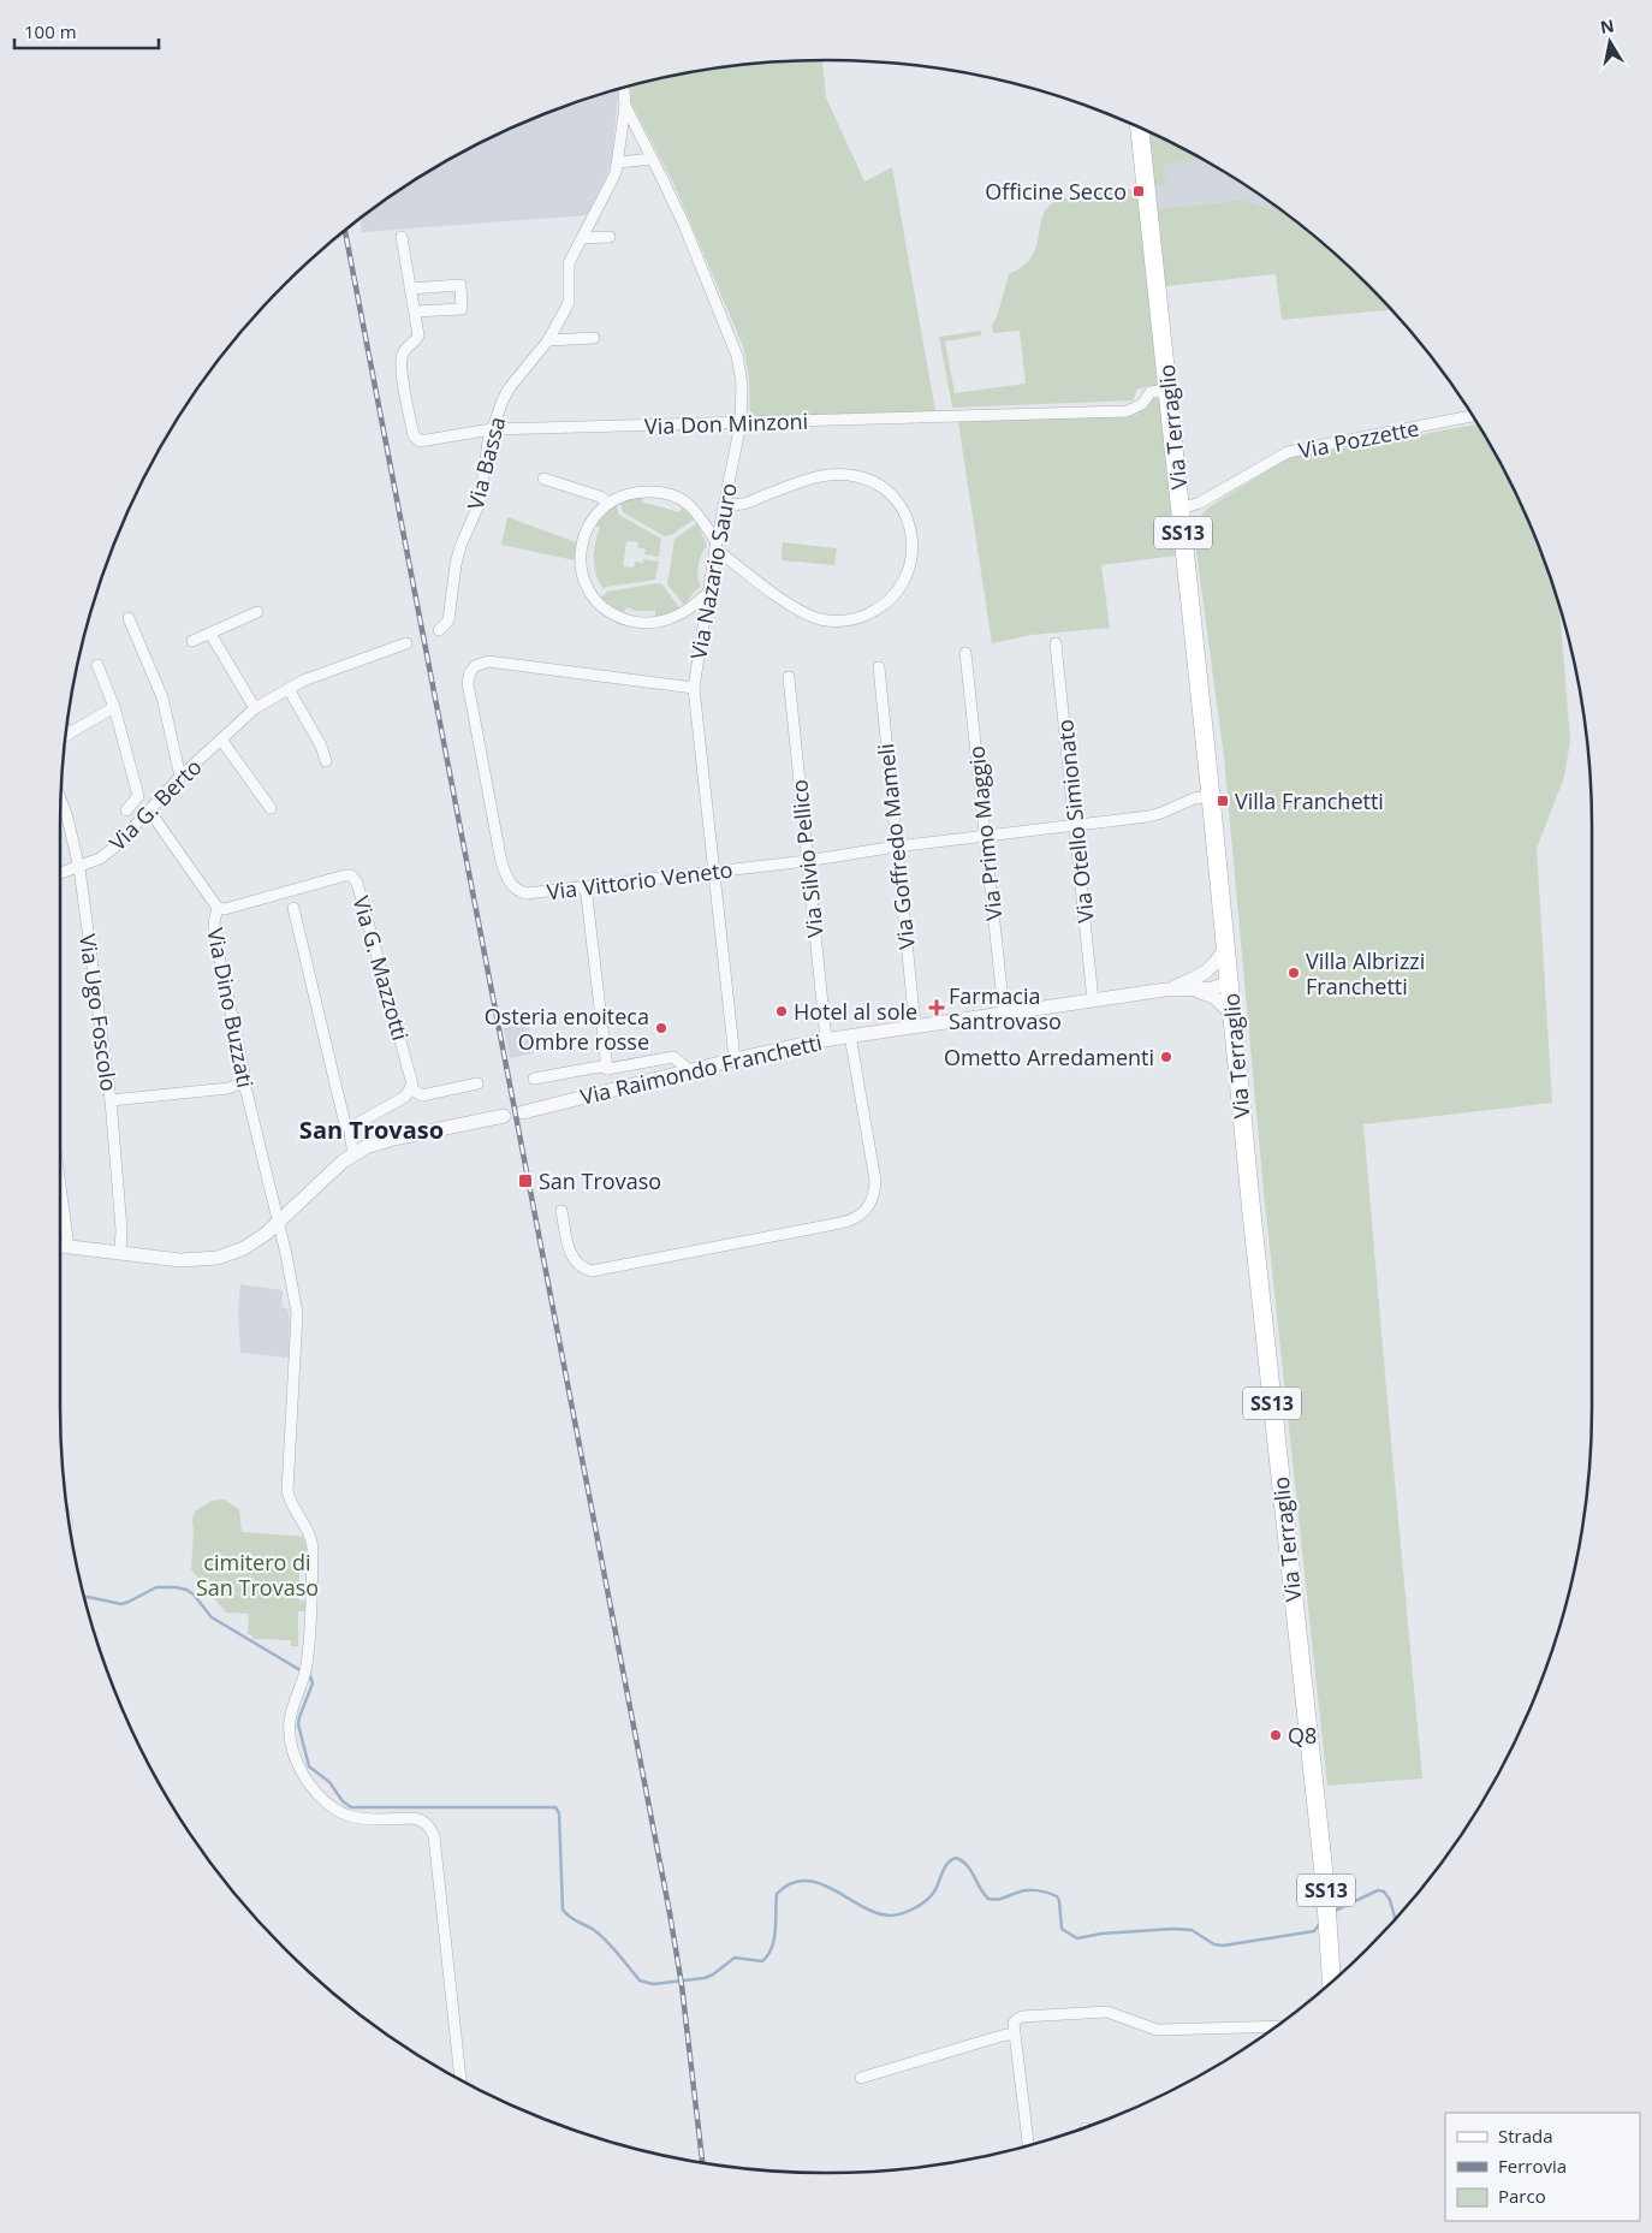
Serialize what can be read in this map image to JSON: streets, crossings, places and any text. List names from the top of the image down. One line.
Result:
{"streets":{"main road":["Via Terraglio","SS13"],"street":["Via Don Minzoni","Via Pozzette","Via Bassa","Via Nazario Sauro","Via G. Berto","Via Otello Simionato","Via Primo Maggio","Via Goffredo Mameli","Via Silvio Pellico","Via Vittorio Veneto","Via G. Mazzotti","Via Dino Buzzati","Via Ugo Foscolo","Via Raimondo Franchetti"]},"crossings":[["Via Don Minzoni","Via Terraglio"],["Via Don Minzoni","Via Bassa"],["Via Don Minzoni","Via Nazario Sauro"],["Via Terraglio","Via Pozzette"],["Via Terraglio","Via Vittorio Veneto"],["Via Terraglio","Via Raimondo Franchetti"],["Via Bassa","Via Nazario Sauro"],["Via Nazario Sauro","Via Vittorio Veneto"],["Via Nazario Sauro","Via Raimondo Franchetti"],["Via G. Berto","Via Dino Buzzati"],["Via G. Berto","Via Ugo Foscolo"],["Via Otello Simionato","Via Vittorio Veneto"],["Via Otello Simionato","Via Raimondo Franchetti"],["Via Primo Maggio","Via Vittorio Veneto"],["Via Primo Maggio","Via Raimondo Franchetti"],["Via Goffredo Mameli","Via Vittorio Veneto"],["Via Goffredo Mameli","Via Raimondo Franchetti"],["Via Silvio Pellico","Via Vittorio Veneto"],["Via Silvio Pellico","Via Raimondo Franchetti"],["Via G. Mazzotti","Via Dino Buzzati"]],"districts":["San Trovaso"],"parks":["cimitero di San Trovaso"],"places":{"transit":["Officine Secco","Villa Franchetti","San Trovaso"],"other":["Villa Albrizzi Franchetti","Hotel al sole","Osteria enoiteca Ombre rosse","Ometto Arredamenti","Q8"],"health":["Farmacia Santrovaso"]},"legend":["Strada","Ferrovia","Parco"],"scale_bar":"100 m","north":"top"}
